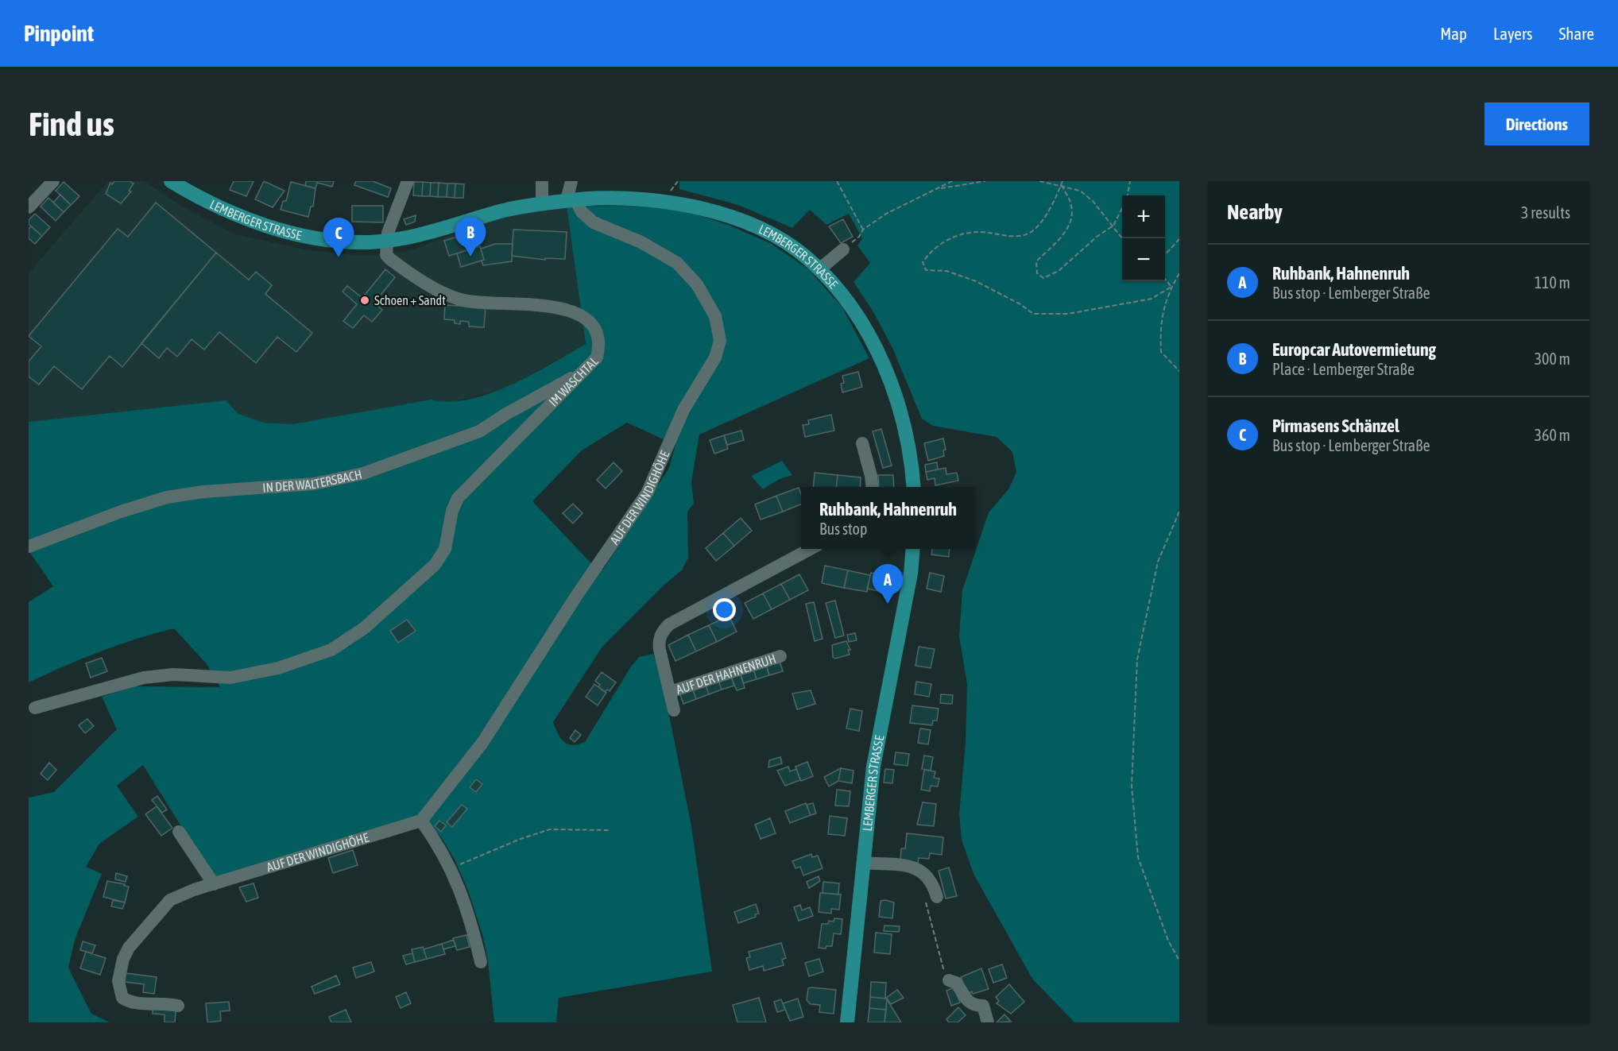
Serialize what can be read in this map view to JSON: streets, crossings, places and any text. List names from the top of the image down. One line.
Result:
{"streets":{"main road":["LEMBERGER STRASSE"],"street":["IM WASCHTAL","IN DER WALTERSBACH","AUF DER WINDIGHÖHE","AUF DER HAHNENRUH"]},"crossings":[["LEMBERGER STRASSE","IM WASCHTAL"],["LEMBERGER STRASSE","AUF DER WINDIGHÖHE"],["IM WASCHTAL","IN DER WALTERSBACH"]],"places":["Schoen + Sandt"],"page":{"header":"Pinpoint","nav":["Map","Layers","Share"],"buttons":"Directions","title":"Find us","heading":["Nearby","3 results"],"map_buttons":["+","−"],"pins":["B","C","A"],"list":[{"mark":"A","name":"Ruhbank, Hahnenruh","note":"Bus stop · Lemberger Straße","value":"110 m"},{"mark":"B","name":"Europcar Autovermietung","note":"Place · Lemberger Straße","value":"300 m"},{"mark":"C","name":"Pirmasens Schänzel","note":"Bus stop · Lemberger Straße","value":"360 m"}],"popup":["Ruhbank, Hahnenruh","Bus stop"]}}
